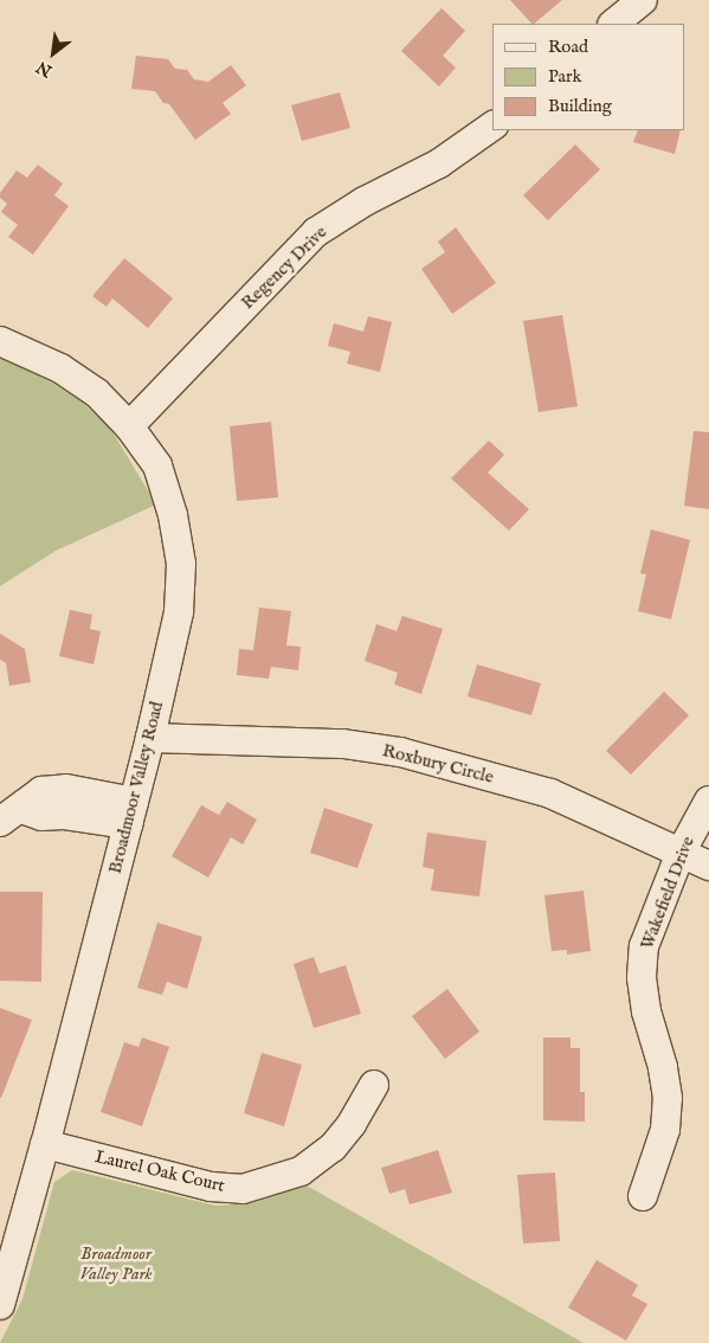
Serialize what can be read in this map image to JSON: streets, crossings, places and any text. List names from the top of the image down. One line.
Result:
{"streets":{"street":["Regency Drive","Roxbury Circle","Broadmoor Valley Road","Wakefield Drive","Laurel Oak Court"]},"crossings":[["Regency Drive","Broadmoor Valley Road"],["Roxbury Circle","Broadmoor Valley Road"],["Roxbury Circle","Wakefield Drive"],["Broadmoor Valley Road","Laurel Oak Court"]],"parks":["Broadmoor Valley Park"],"legend":["Road","Park","Building"],"north":"bottom left"}
